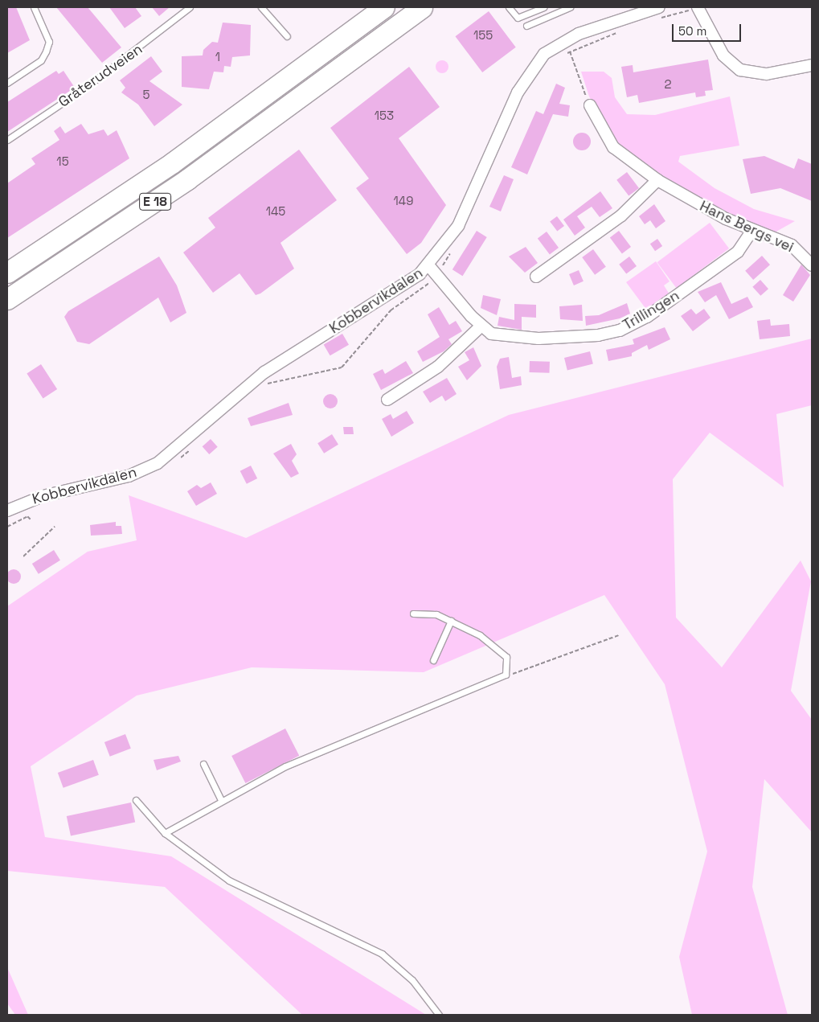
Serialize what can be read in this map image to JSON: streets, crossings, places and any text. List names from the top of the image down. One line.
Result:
{"streets":{"highway":["E 18"],"street":["Hans Bergs vei","Kobbervikdalen","Trillingen"],"lane":["Gråterudveien"]},"crossings":[["Hans Bergs vei","Trillingen"],["Kobbervikdalen","Trillingen"]],"house_numbers":["155","1","2","5","153","15","149","145"],"scale_bar":"50 m"}
